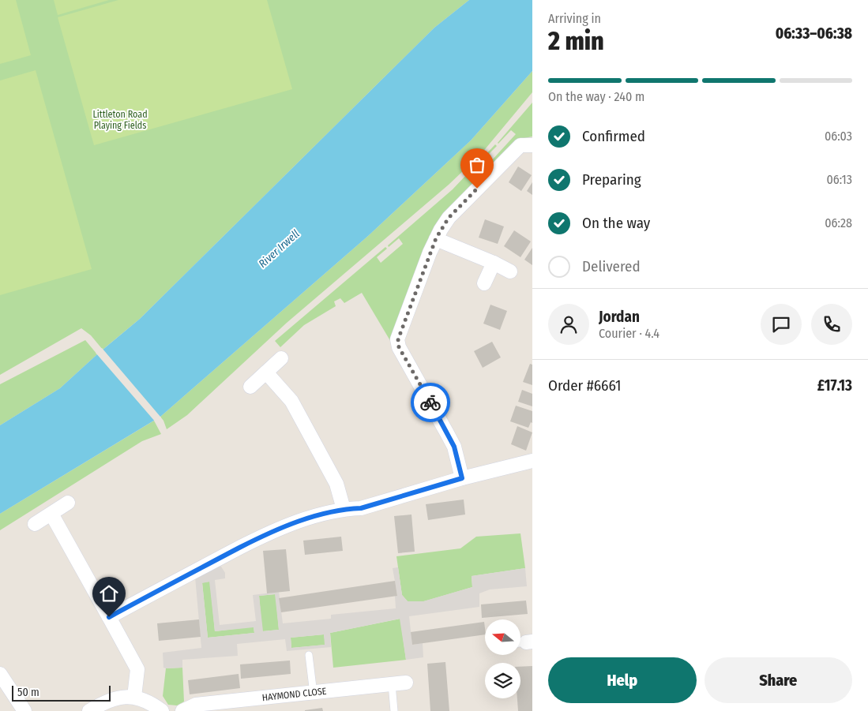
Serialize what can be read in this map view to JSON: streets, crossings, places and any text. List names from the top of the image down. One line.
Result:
{"streets":{"street":["HAYMOND CLOSE"]},"water":["River Irwell"],"parks":["Littleton Road Playing Fields"],"scale_bar":"50 m","north":"left","page":{"heading":["2 min","Arriving in","06:33–06:38"],"panel":["Jordan","Courier · 4.4","Order #6661","£17.13"],"bar":"On the way · 240 m","list":[["Confirmed","06:03"],["Preparing","06:13"],["On the way","06:28"],"Delivered"],"buttons":["Help","Share"],"scale":"50 m"}}
